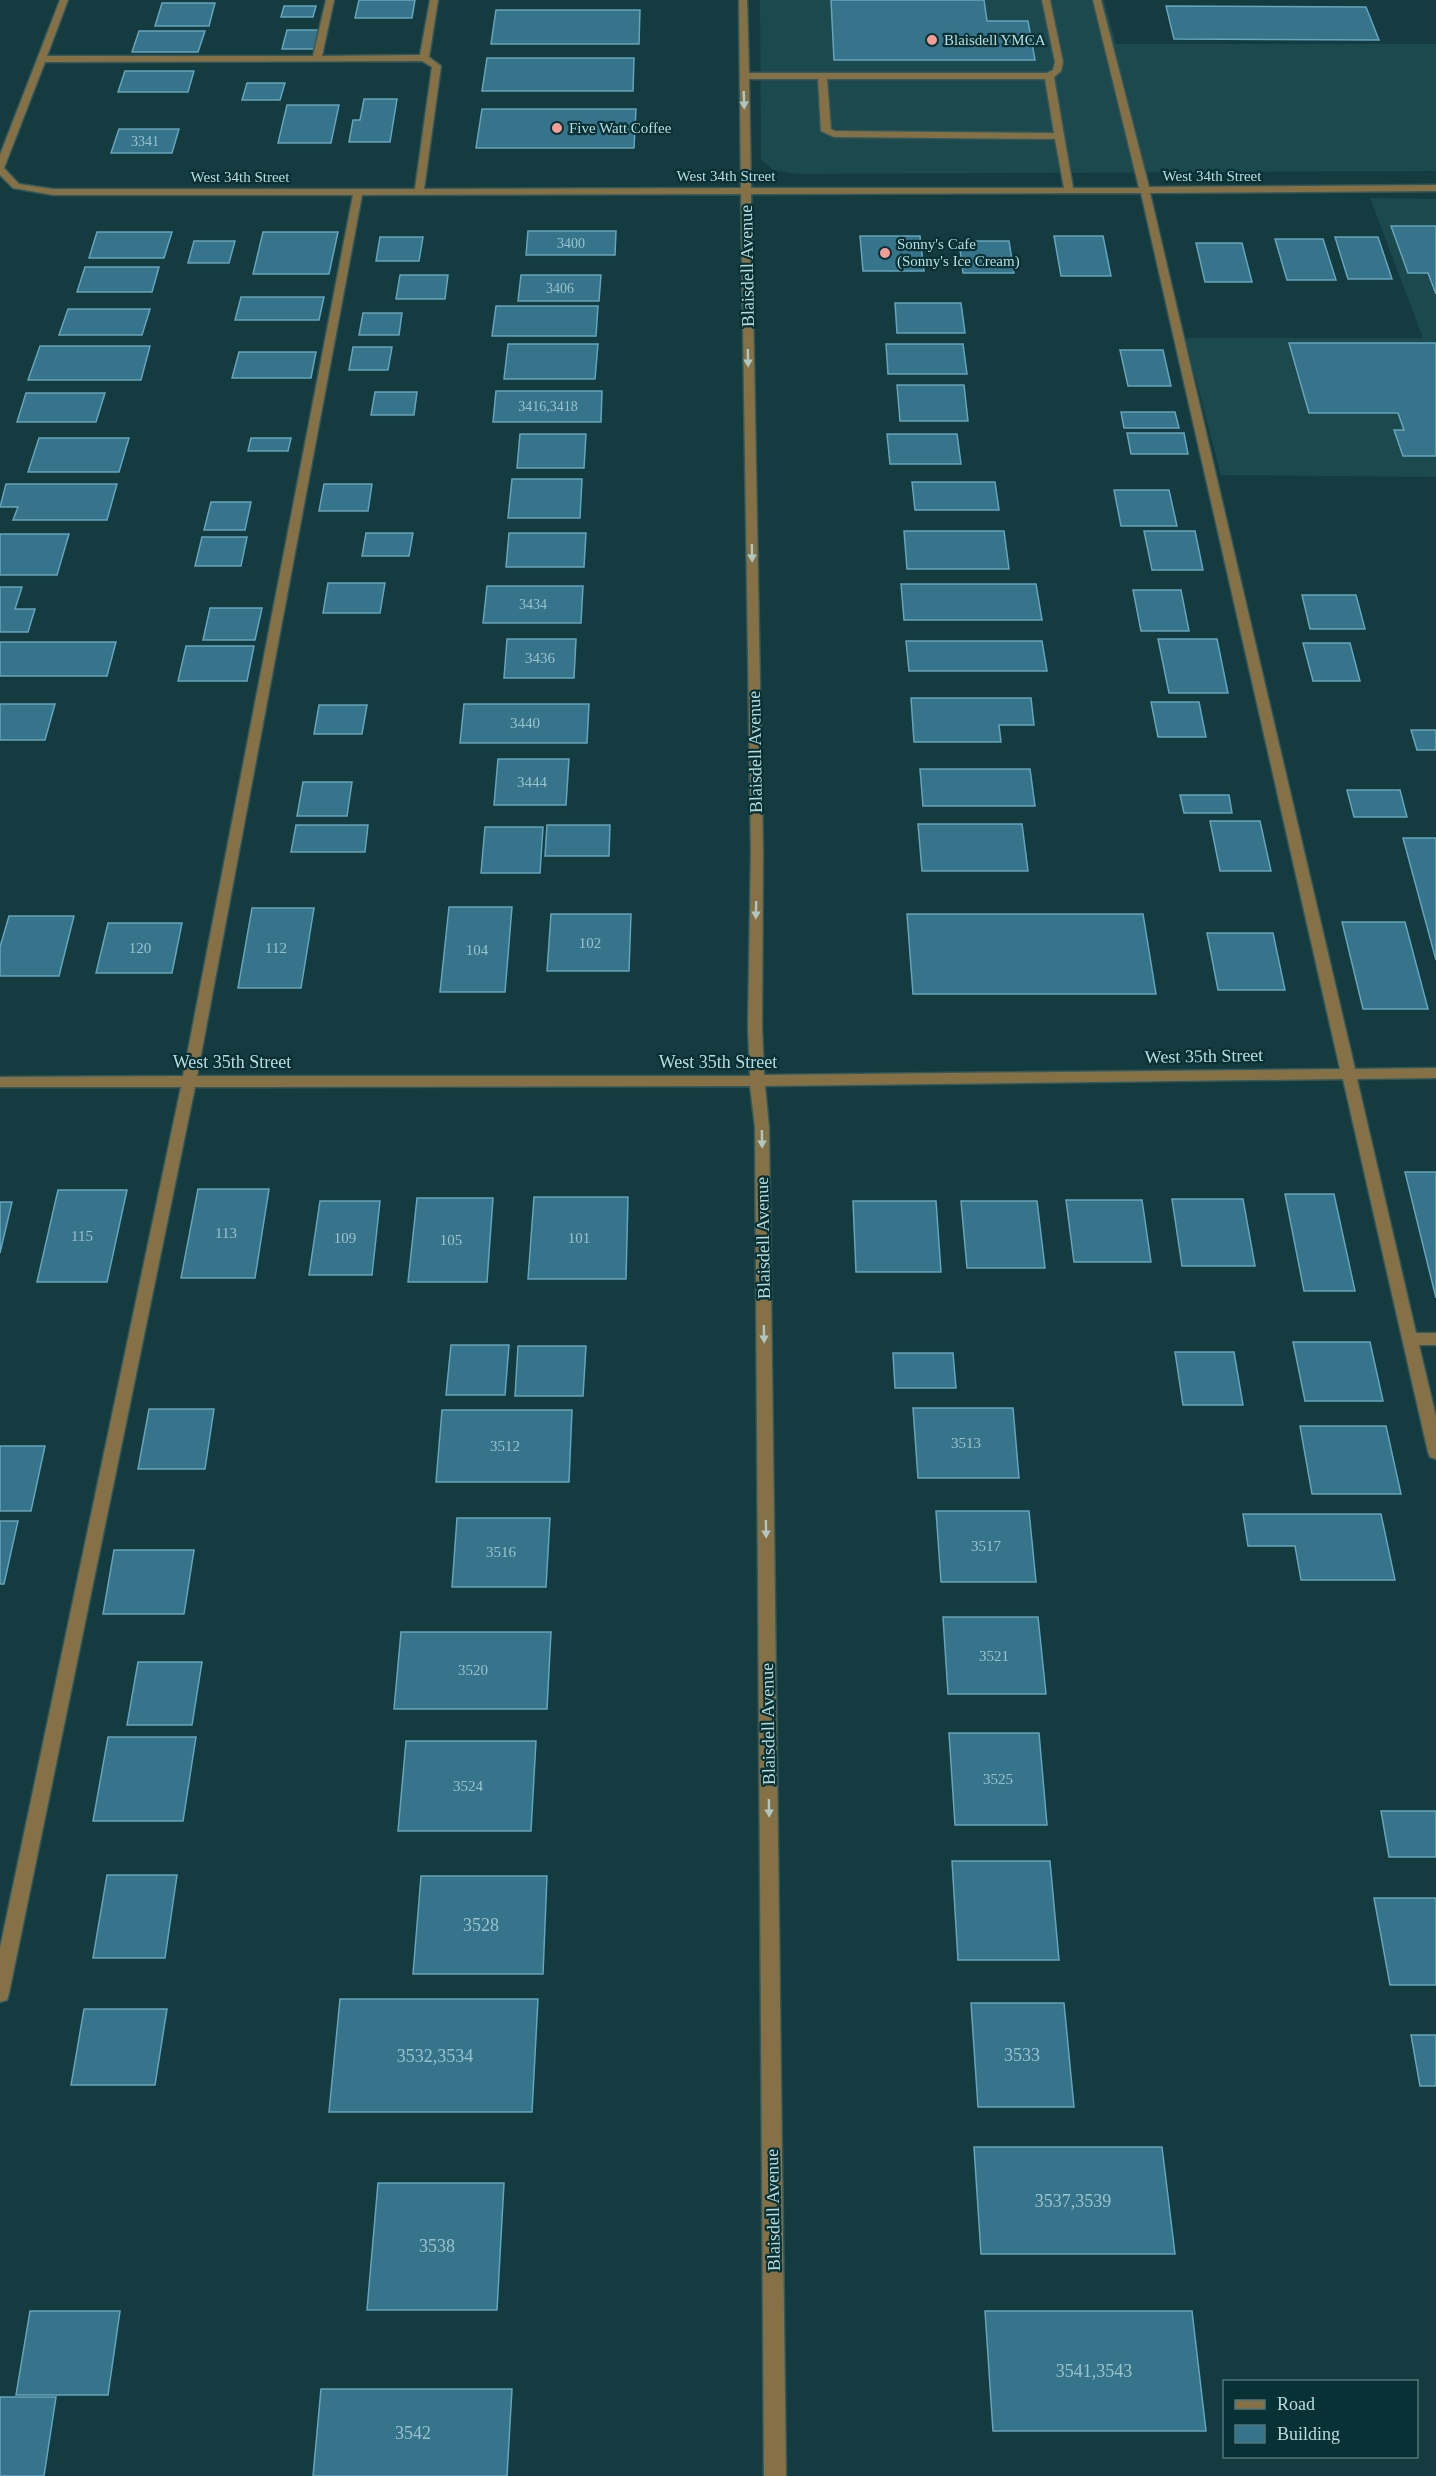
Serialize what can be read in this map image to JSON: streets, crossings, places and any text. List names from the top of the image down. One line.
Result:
{"streets":{"street":["West 34th Street","Blaisdell Avenue","West 35th Street"]},"crossings":[["West 34th Street","Blaisdell Avenue"],["Blaisdell Avenue","West 35th Street"]],"one_way":["Blaisdell Avenue"],"places":["Blaisdell YMCA","Five Watt Coffee","Sonny's Cafe (Sonny's Ice Cream)"],"house_numbers":["3341","3400","3406","3416,3418","3434","3436","3440","3444","102","120","112","104","113","115","109","101","105","3513","3512","3517","3516","3521","3520","3525","3524","3528","3533","3532,3534","3537,3539","3538","3541,3543","3542"],"legend":["Road","Building"]}
